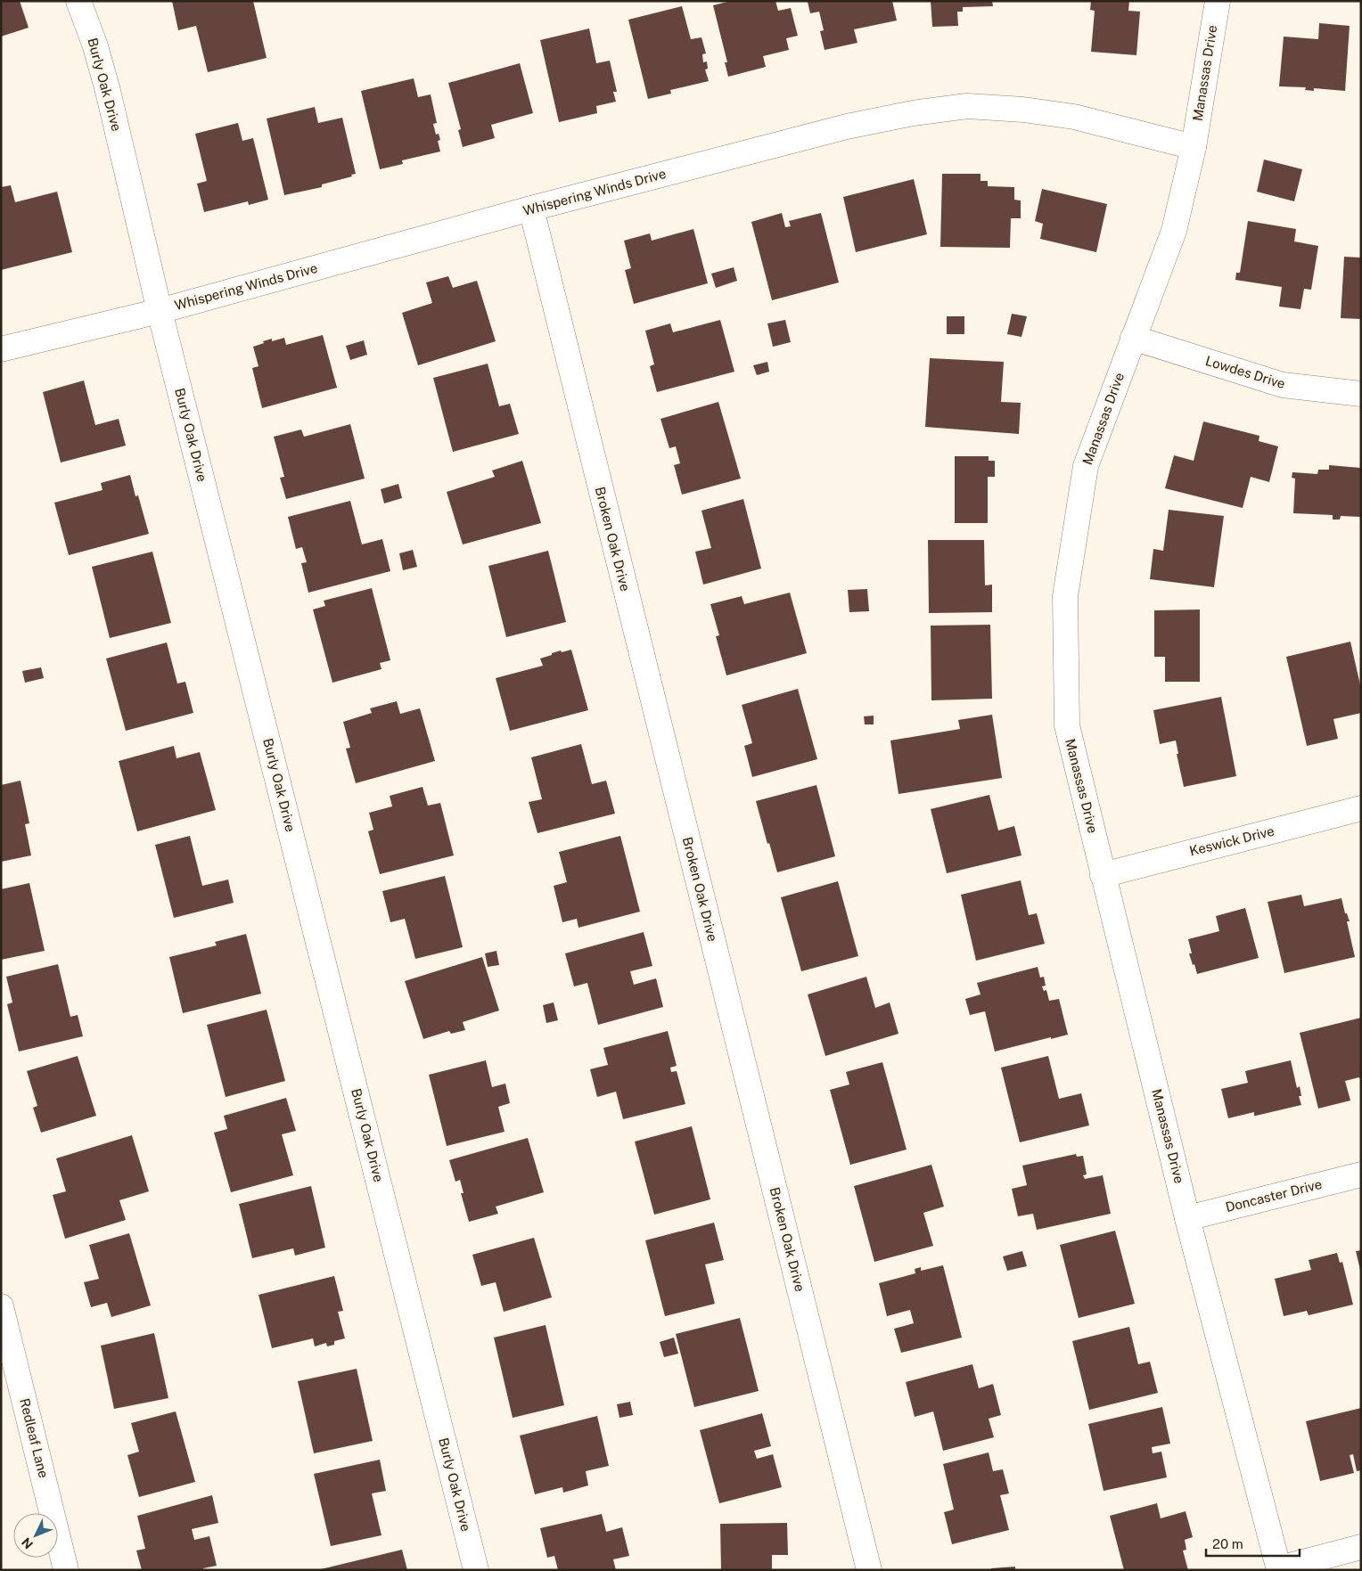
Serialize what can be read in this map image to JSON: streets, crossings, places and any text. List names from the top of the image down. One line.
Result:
{"streets":{"street":["Manassas Drive","Burly Oak Drive","Whispering Winds Drive","Lowdes Drive","Broken Oak Drive","Keswick Drive","Doncaster Drive","Redleaf Lane"]},"crossings":[["Manassas Drive","Whispering Winds Drive"],["Manassas Drive","Lowdes Drive"],["Manassas Drive","Keswick Drive"],["Manassas Drive","Doncaster Drive"],["Burly Oak Drive","Whispering Winds Drive"],["Whispering Winds Drive","Broken Oak Drive"]],"scale_bar":"20 m","north":"bottom left"}
